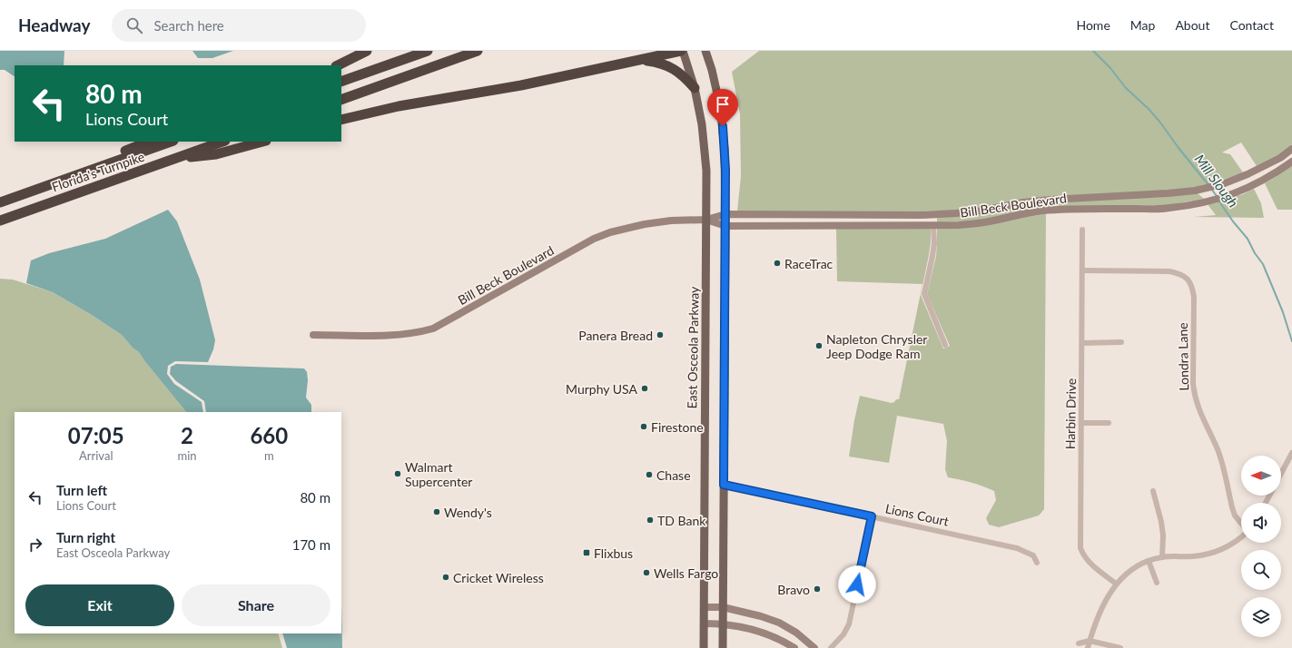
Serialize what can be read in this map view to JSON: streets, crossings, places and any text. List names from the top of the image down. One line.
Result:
{"streets":{"highway":["Florida's Turnpike"],"main road":["East Osceola Parkway"],"street":["Bill Beck Boulevard","Londra Lane","Harbin Drive","Lions Court"]},"crossings":[["Bill Beck Boulevard","East Osceola Parkway"],["Londra Lane","Harbin Drive"]],"water":["Mill Slough"],"places":{"other":["RaceTrac","Panera Bread","Napleton Chrysler Jeep Dodge Ram","Murphy USA","Firestone","Walmart Supercenter","Chase","Wendy's","TD Bank","Wells Fargo","Cricket Wireless","Bravo"],"transit":["Flixbus"]},"north":"left","page":{"header":"Headway","search":"Search here","nav":["Home","Map","About","Contact"],"turn":["80 m","Lions Court"],"eta":["07:05","Arrival","2","min","660","m"],"list":[{"name":"Turn left","note":"Lions Court","value":"80 m"},{"name":"Turn right","note":"East Osceola Parkway","value":"170 m"}],"buttons":["Exit","Share"]}}
